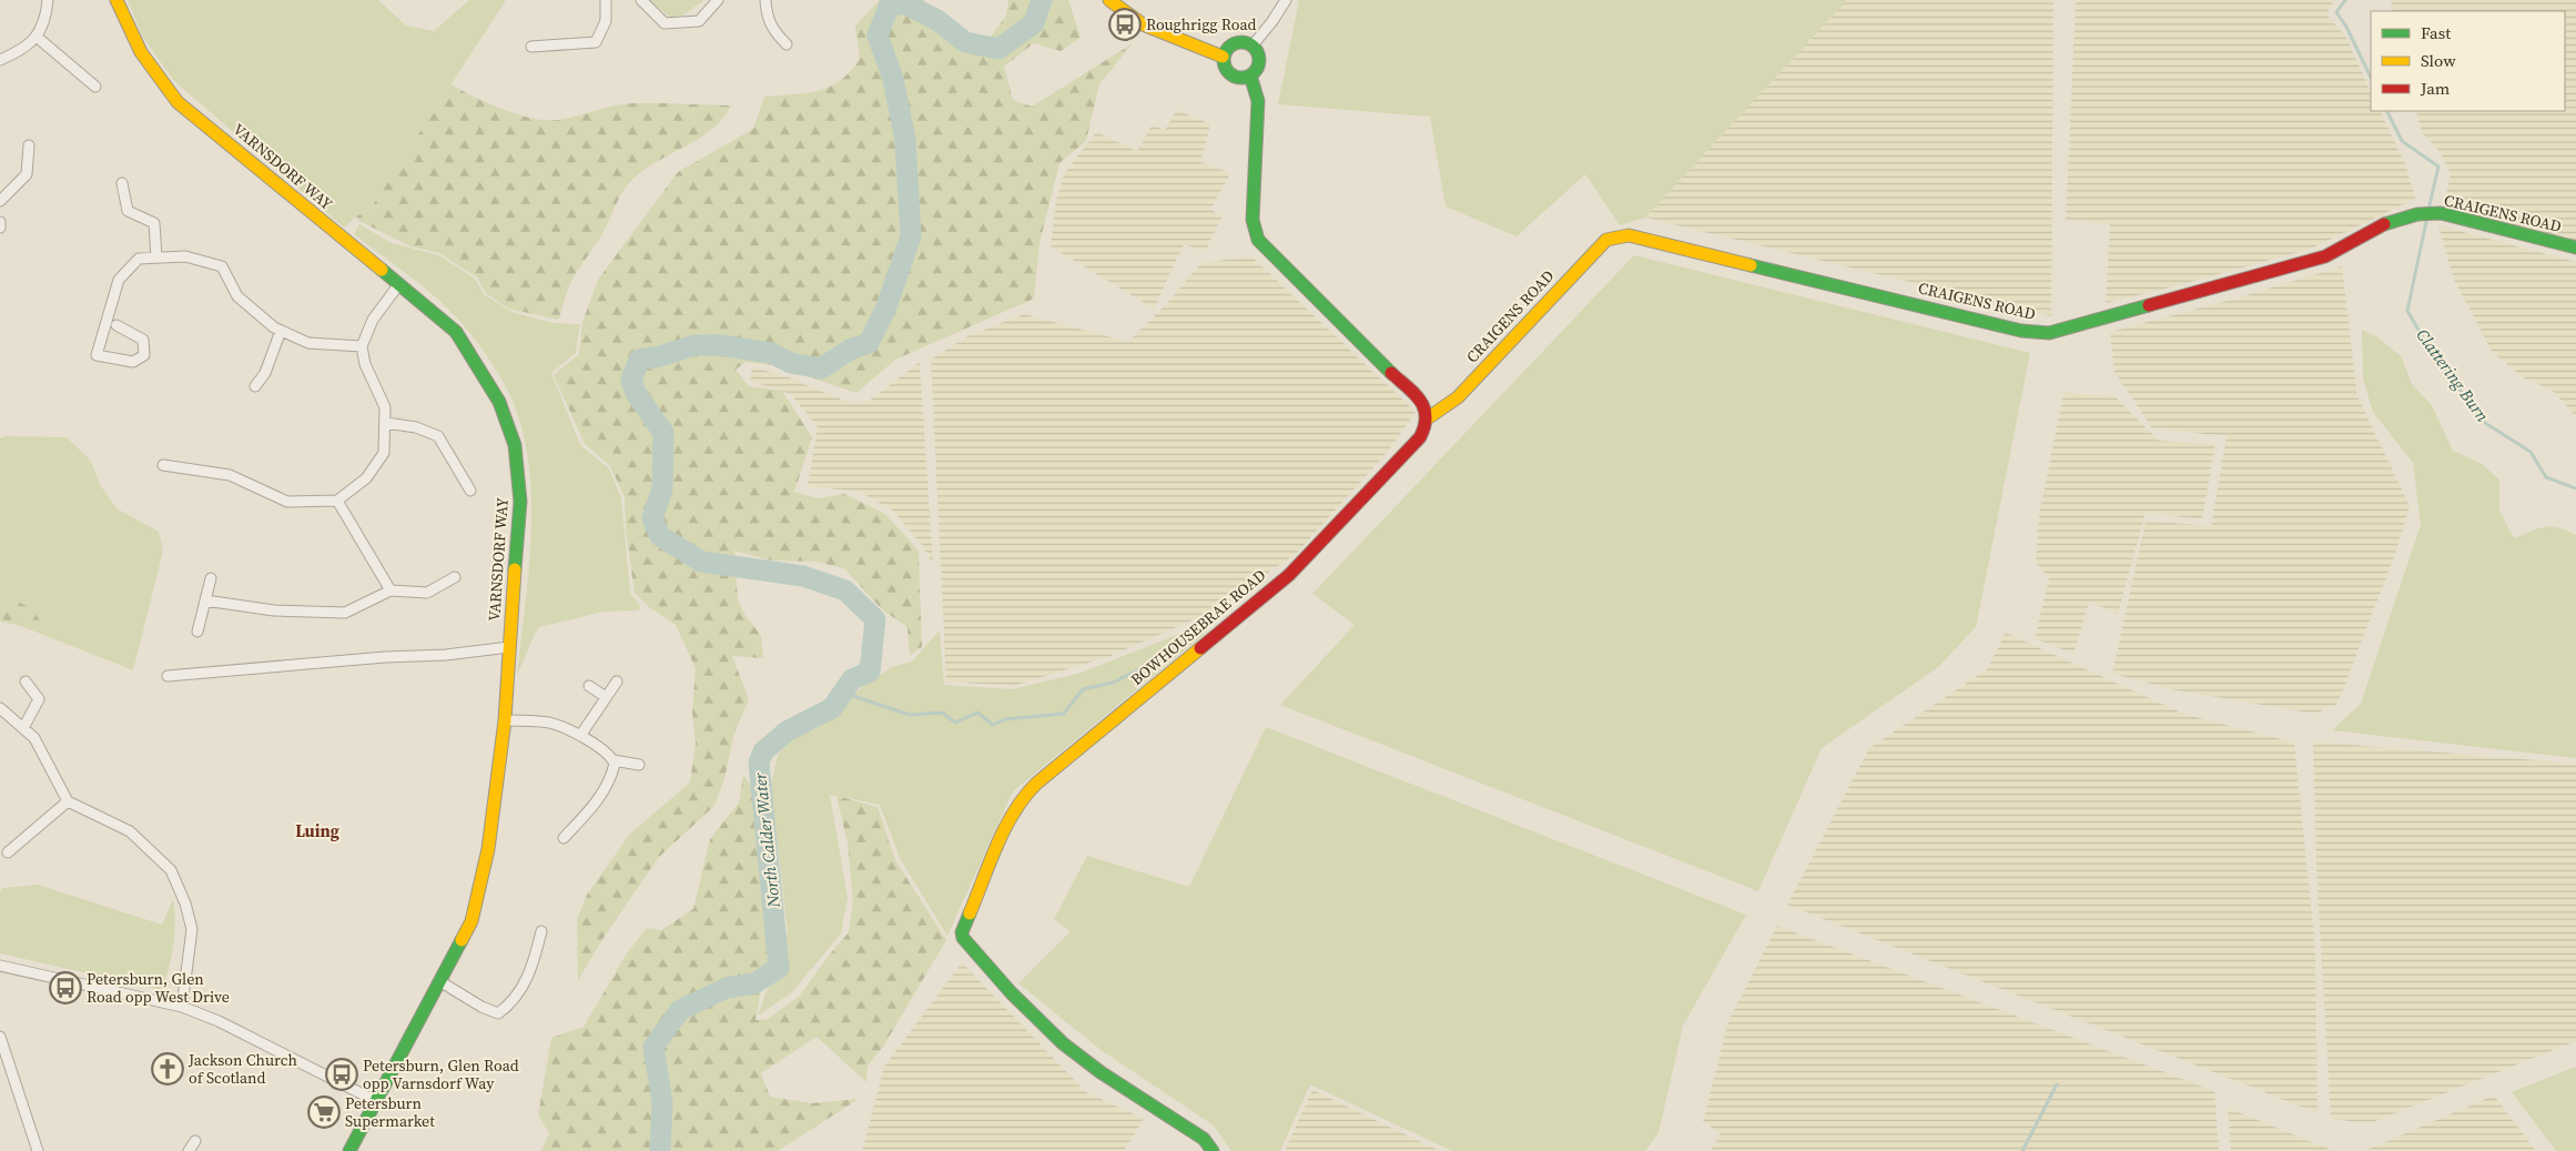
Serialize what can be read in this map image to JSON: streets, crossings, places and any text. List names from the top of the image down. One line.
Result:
{"streets":{"street":["VARNSDORF WAY","CRAIGENS ROAD","BOWHOUSEBRAE ROAD"]},"crossings":[["CRAIGENS ROAD","BOWHOUSEBRAE ROAD"]],"districts":["Luing"],"water":["Clattering Burn","North Calder Water"],"places":{"bus stop":["Roughrigg Road","Petersburn, Glen Road opp West Drive","Petersburn, Glen Road opp Varnsdorf Way"],"church":["Jackson Church of Scotland"],"supermarket":["Petersburn Supermarket"]},"legend":["Fast","Slow","Jam"]}
